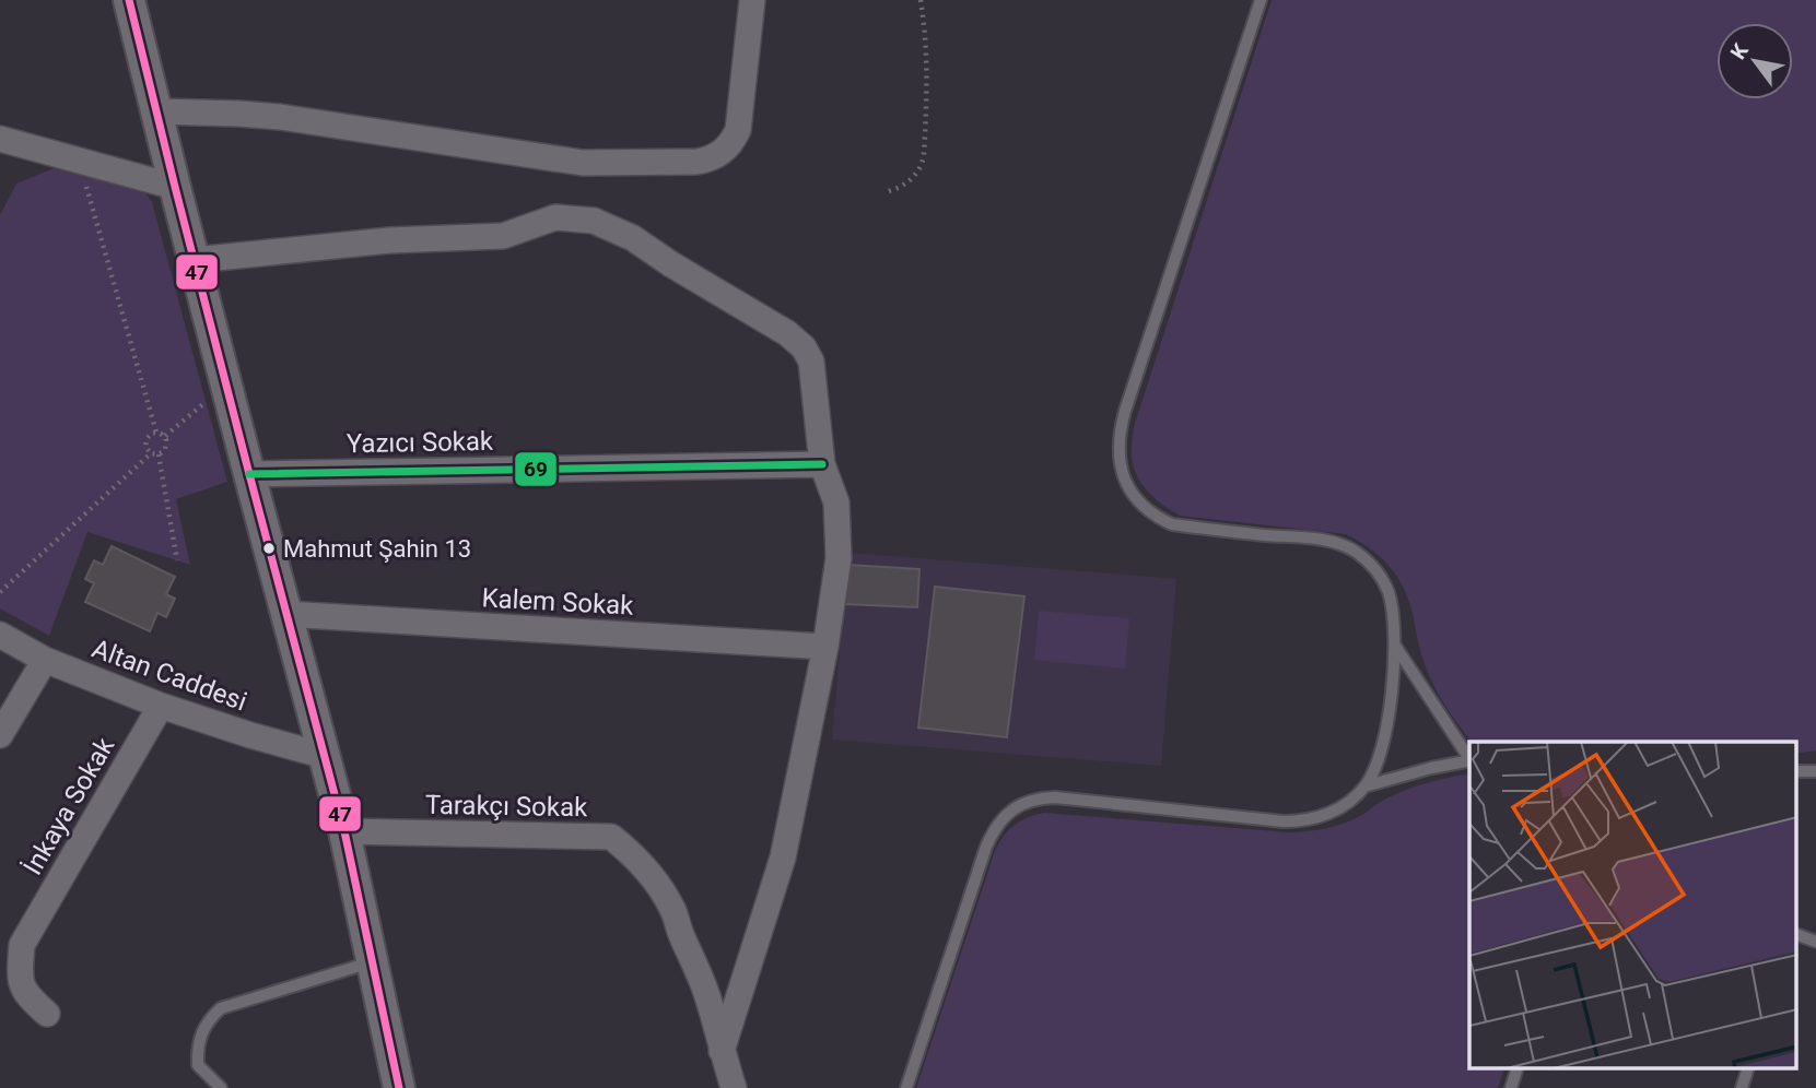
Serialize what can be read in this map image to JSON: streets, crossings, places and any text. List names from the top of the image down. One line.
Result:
{"streets":{"street":["Yazıcı Sokak","Kalem Sokak","Altan Caddesi","İnkaya Sokak","Tarakçı Sokak"]},"crossings":[["Altan Caddesi","İnkaya Sokak"]],"places":["Mahmut Şahin 13"],"lines":["transit line 47","transit line 69"],"north":"top left"}
